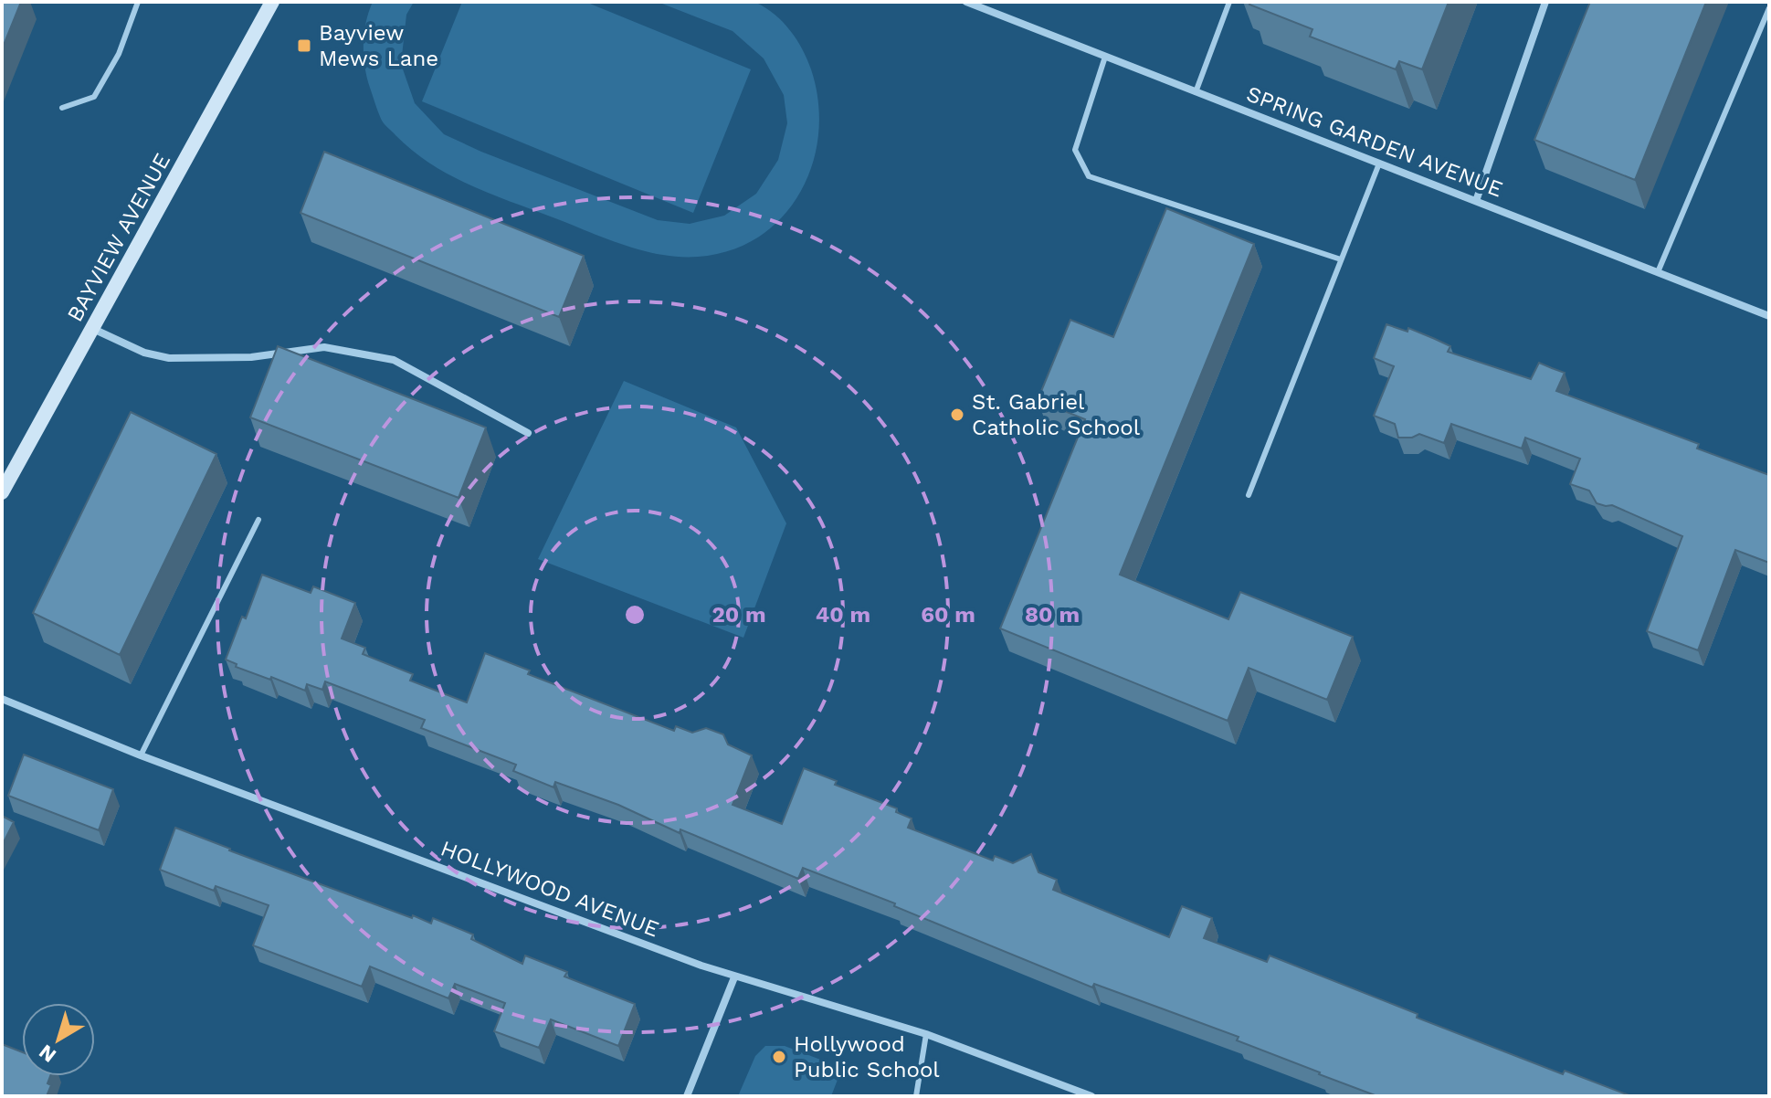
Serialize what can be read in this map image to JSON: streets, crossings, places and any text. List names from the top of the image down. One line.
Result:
{"streets":{"main road":["BAYVIEW AVENUE"],"street":["SPRING GARDEN AVENUE","HOLLYWOOD AVENUE"]},"places":{"transit":["Bayview Mews Lane"],"other":["St. Gabriel Catholic School","Hollywood Public School"]},"north":"bottom left","rings":["20 m","40 m","60 m","80 m"]}
